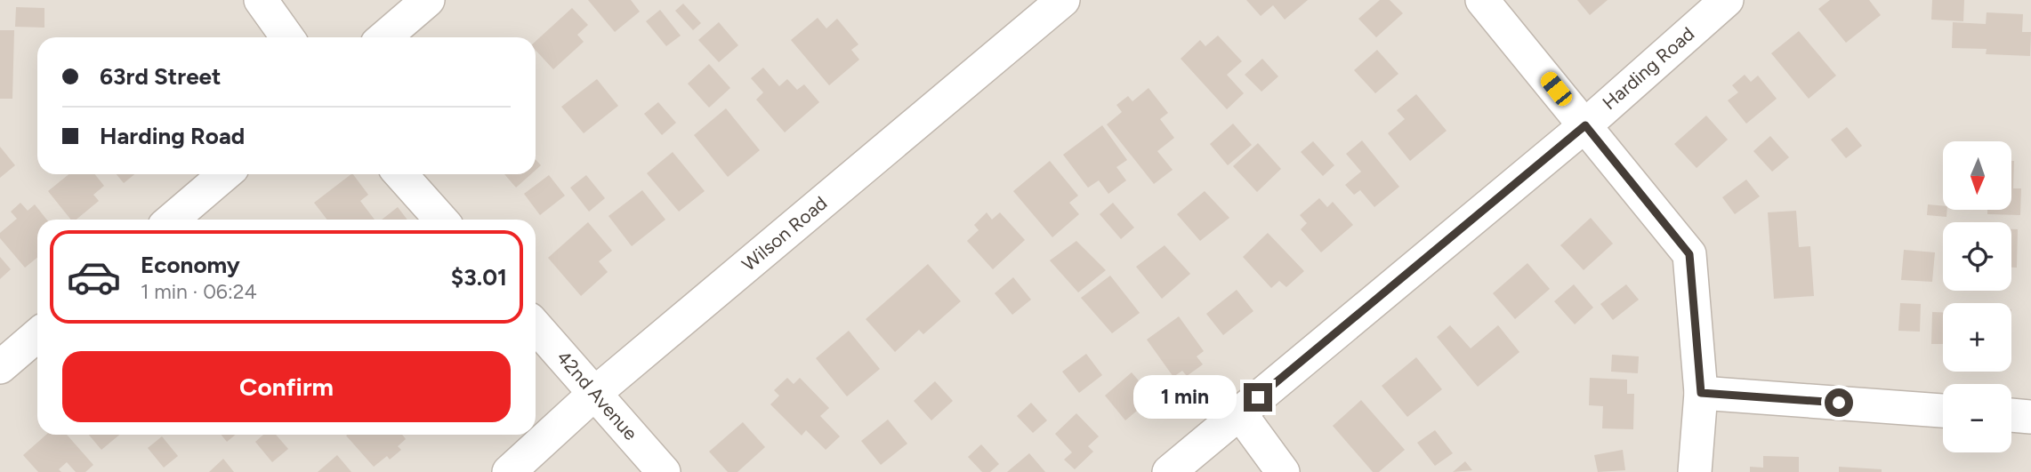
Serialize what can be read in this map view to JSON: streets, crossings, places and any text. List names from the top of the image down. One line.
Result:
{"streets":{"street":["Harding Road","Wilson Road","42nd Avenue"]},"crossings":[["Wilson Road","42nd Avenue"]],"north":"bottom","page":{"banner":["63rd Street","Harding Road"],"map_buttons":["+","−"],"list":[{"name":"Economy","note":"1 min · 06:24","value":"$3.01"}],"buttons":"Confirm","bubble":"1 min"}}
